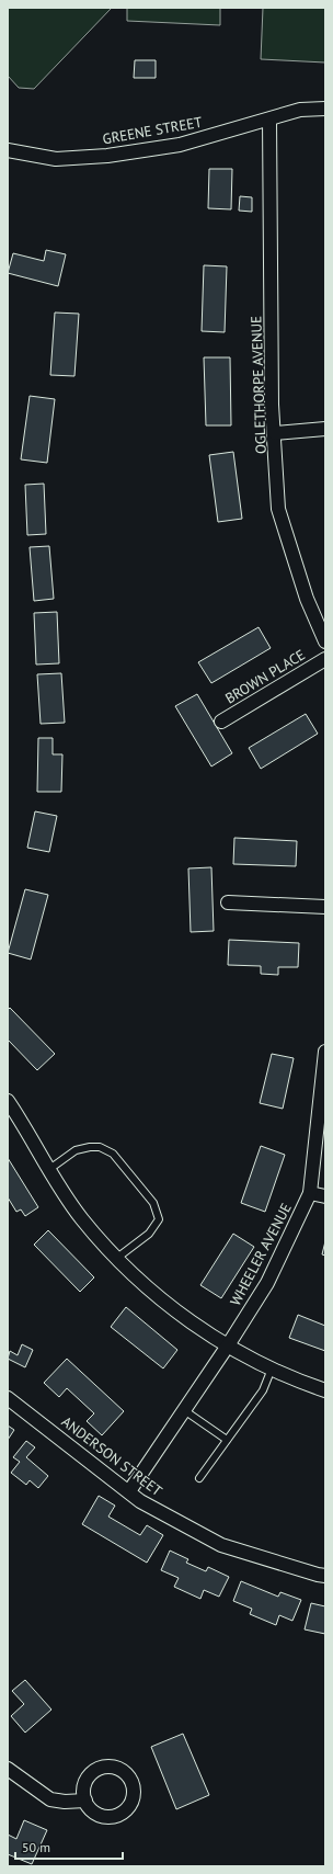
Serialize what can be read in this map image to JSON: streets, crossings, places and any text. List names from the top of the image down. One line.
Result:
{"streets":{"street":["GREENE STREET","OGLETHORPE AVENUE","BROWN PLACE","WHEELER AVENUE","ANDERSON STREET"]},"crossings":[["GREENE STREET","OGLETHORPE AVENUE"],["WHEELER AVENUE","ANDERSON STREET"]],"scale_bar":"50 m"}
